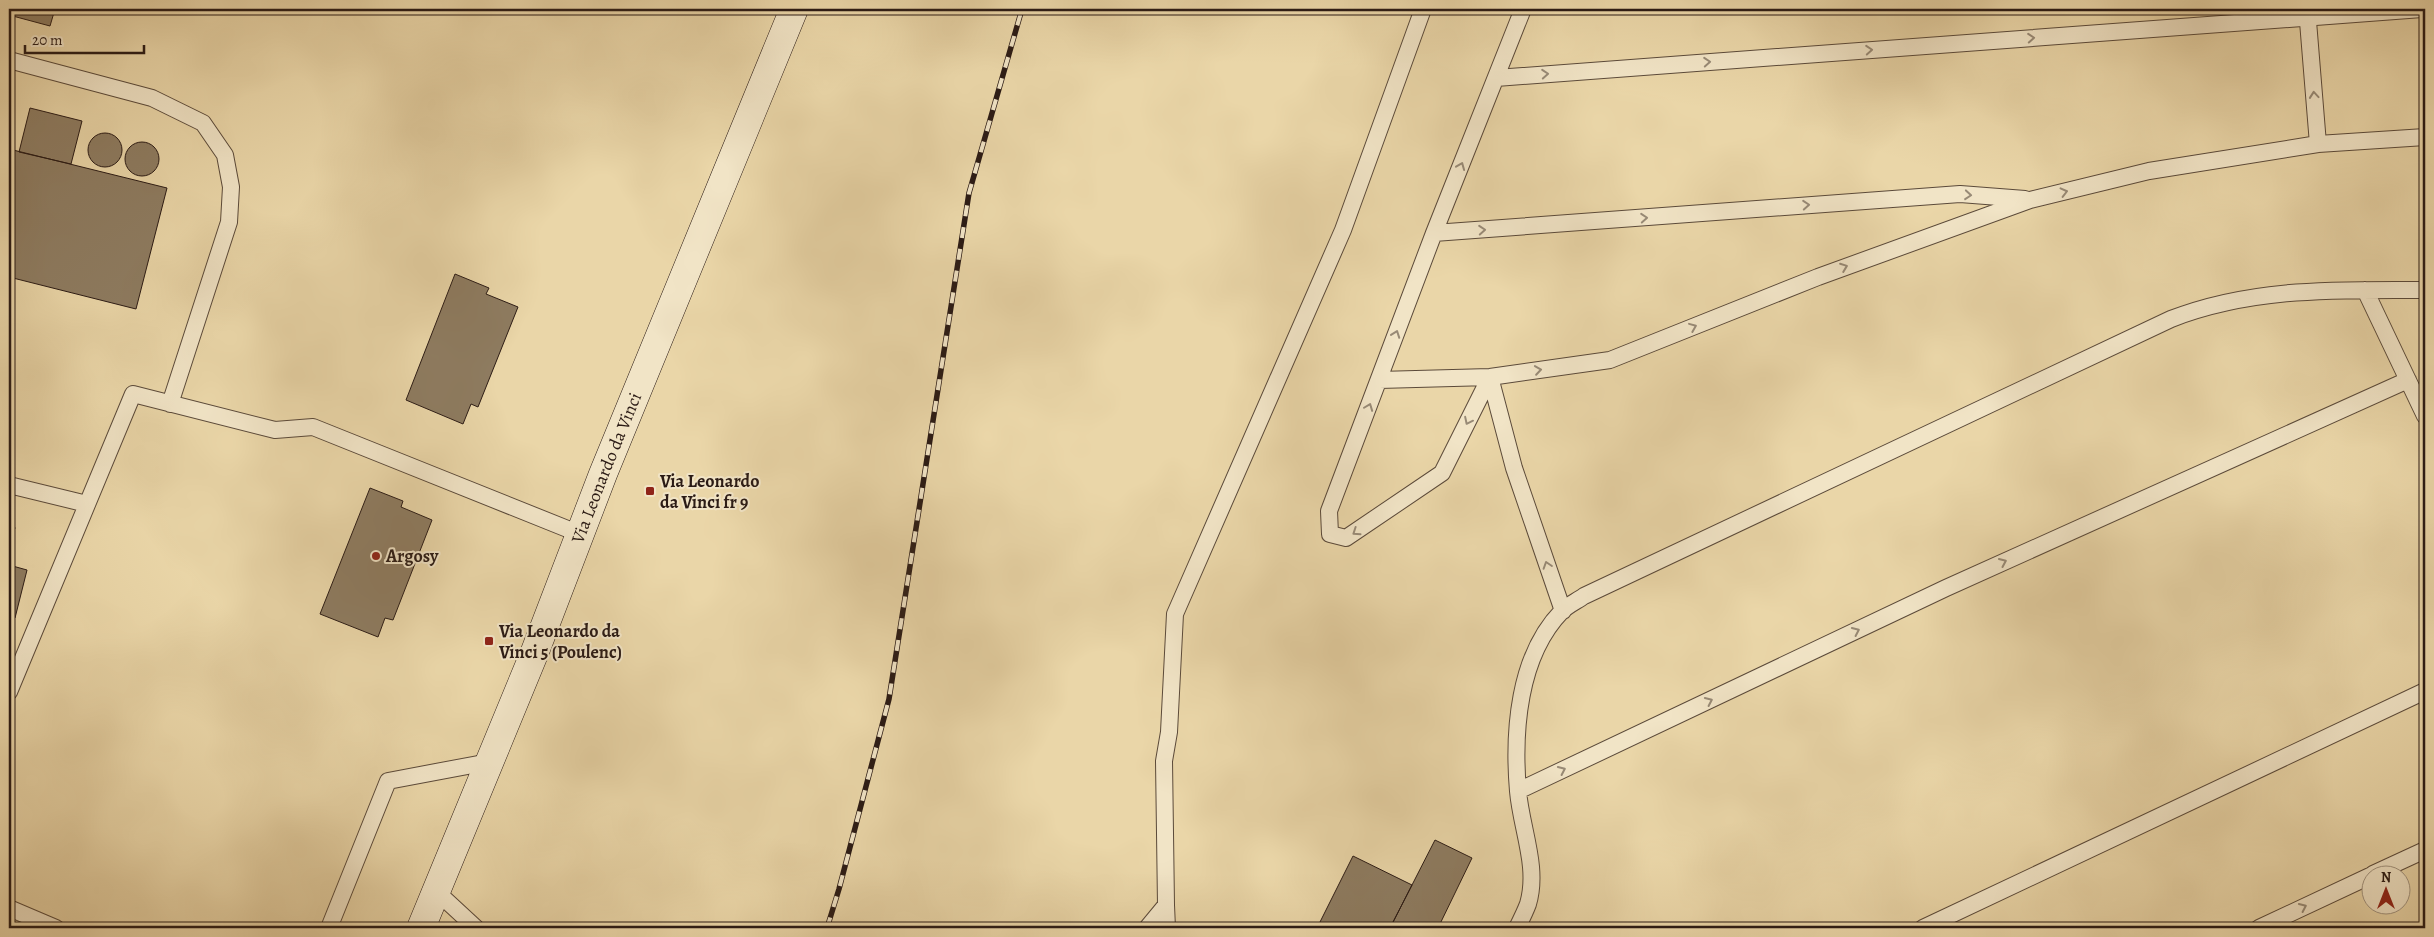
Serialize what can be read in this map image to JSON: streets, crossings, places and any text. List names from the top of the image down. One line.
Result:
{"streets":{"main road":["Via Leonardo da Vinci"]},"places":{"transit":["Via Leonardo da Vinci fr 9","Via Leonardo da Vinci 5 (Poulenc)"],"other":["Argosy"]},"scale_bar":"20 m","north":"top"}
